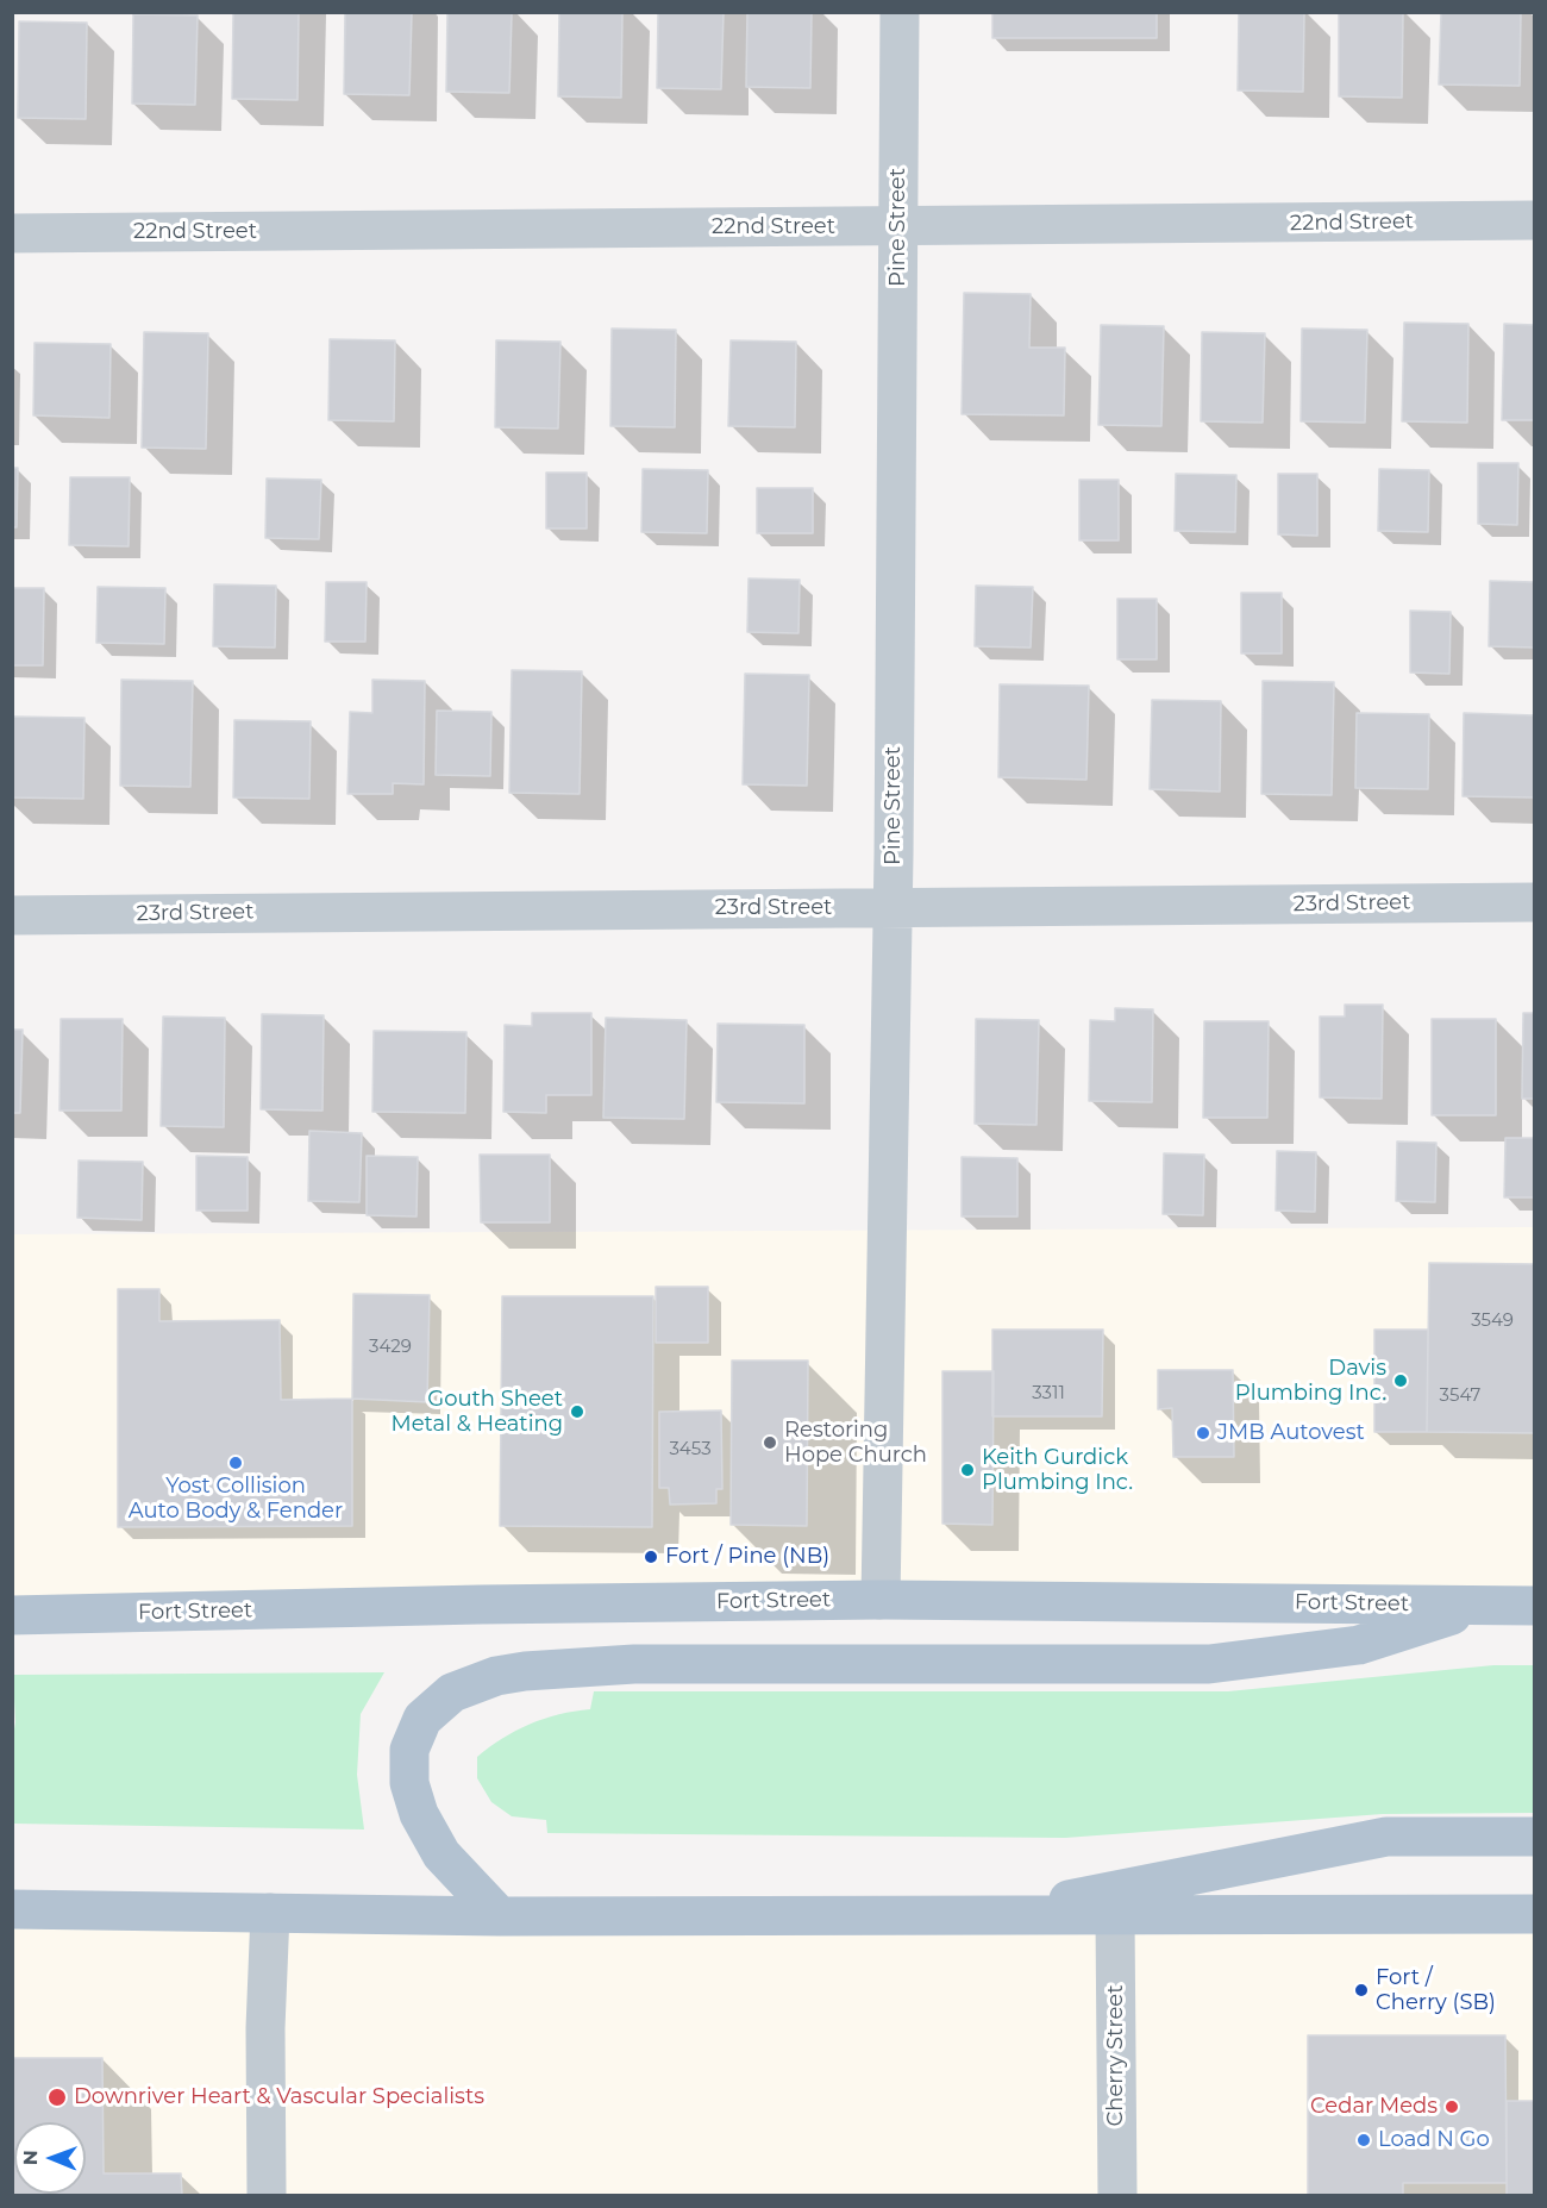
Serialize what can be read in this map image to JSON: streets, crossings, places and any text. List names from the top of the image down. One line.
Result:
{"streets":{"main road":["Fort Street"],"street":["22nd Street","Pine Street","23rd Street","Cherry Street"]},"crossings":[["22nd Street","Pine Street"],["Pine Street","23rd Street"],["Pine Street","Fort Street"]],"places":["Davis Plumbing Inc.","Gouth Sheet Metal & Heating","JMB Autovest","Restoring Hope Church","Yost Collision Auto Body & Fender","Keith Gurdick Plumbing Inc.","Fort / Pine (NB)","Fort / Cherry (SB)","Downriver Heart & Vascular Specialists","Cedar Meds","Load N Go"],"house_numbers":["3549","3429","3311","3547","3453"],"north":"left"}
